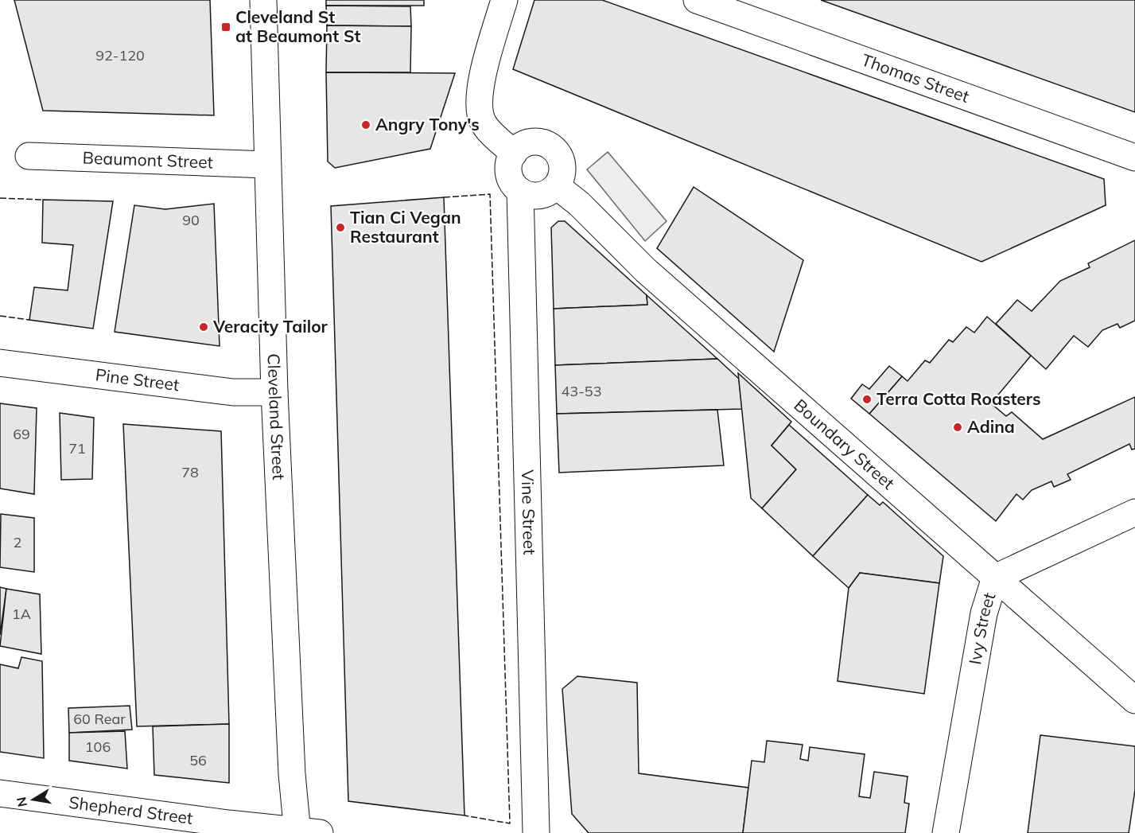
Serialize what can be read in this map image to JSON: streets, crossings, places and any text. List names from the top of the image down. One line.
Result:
{"streets":{"street":["Thomas Street","Beaumont Street","Pine Street","Cleveland Street","Boundary Street","Vine Street","Ivy Street","Shepherd Street"]},"crossings":[["Beaumont Street","Cleveland Street"],["Pine Street","Cleveland Street"],["Cleveland Street","Shepherd Street"],["Boundary Street","Vine Street"],["Boundary Street","Ivy Street"]],"places":{"transit":["Cleveland St at Beaumont St"],"other":["Angry Tony's","Tian Ci Vegan Restaurant","Veracity Tailor","Terra Cotta Roasters","Adina"]},"house_numbers":["92-120","90","43-53","69","71","78","2","1A","60 Rear","106","56"],"north":"left"}
